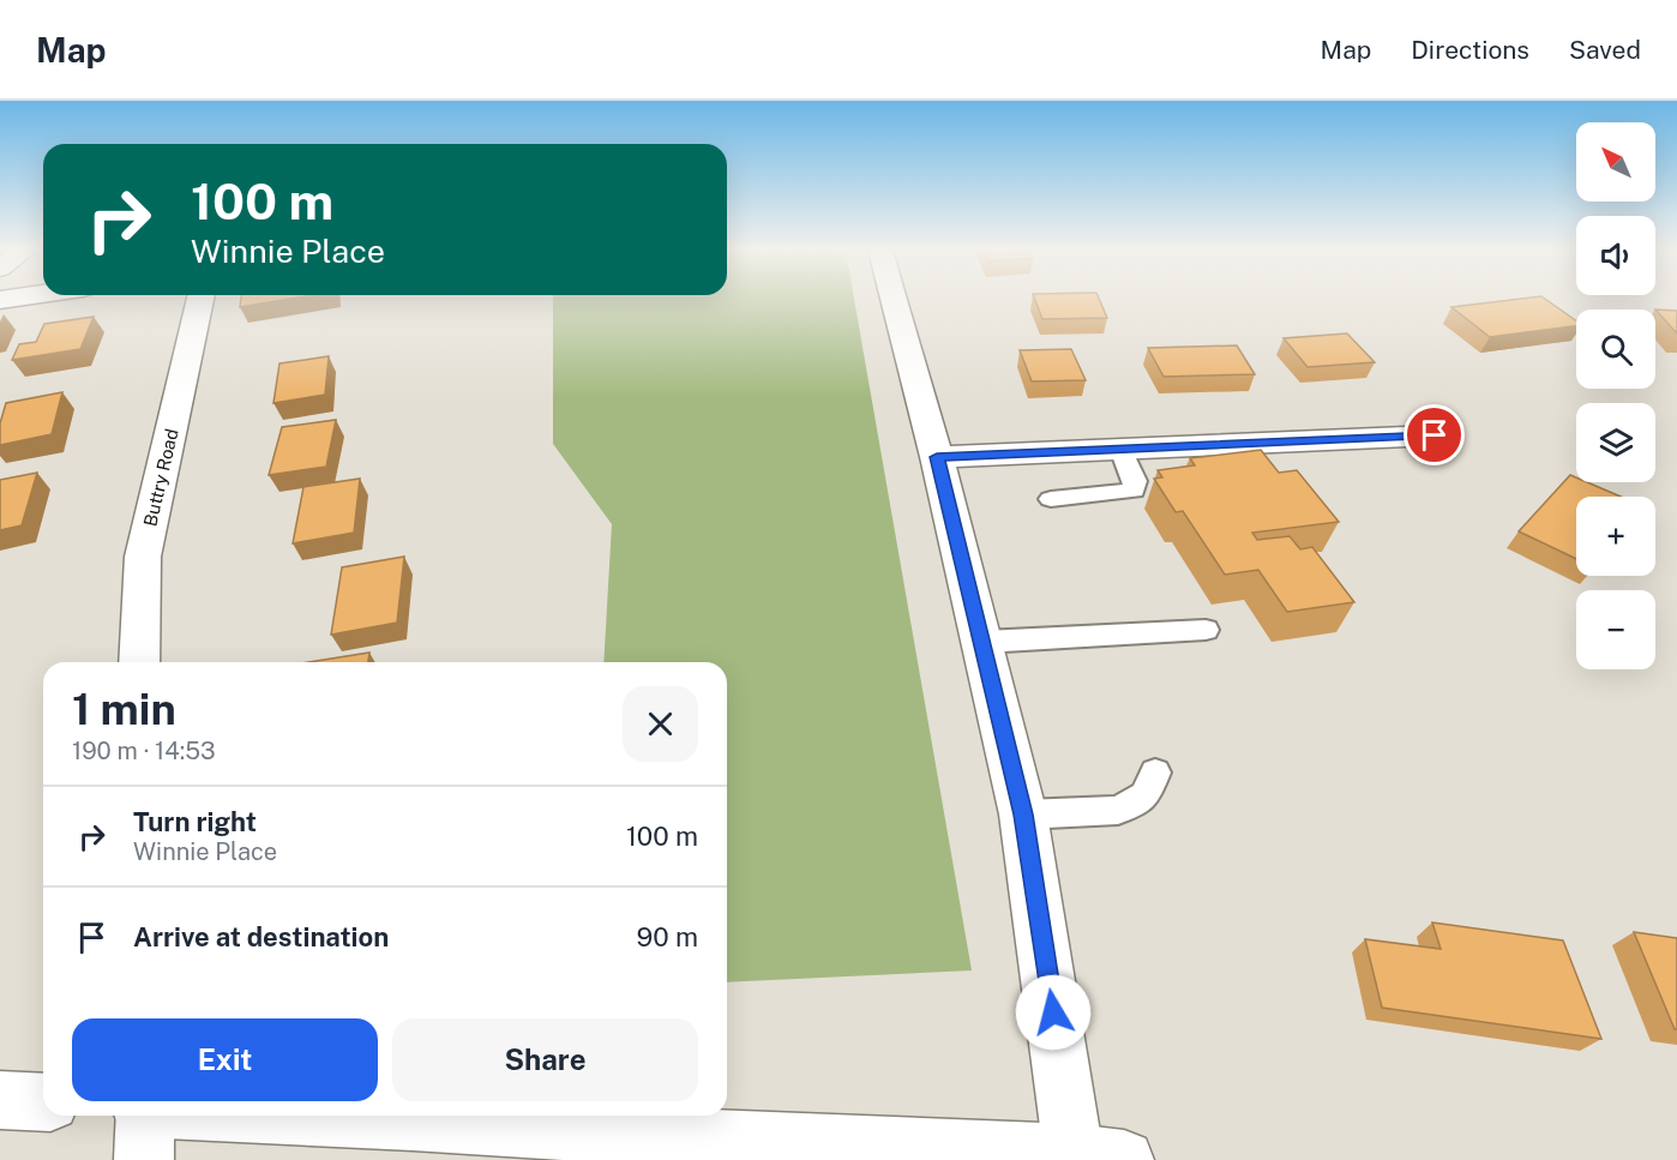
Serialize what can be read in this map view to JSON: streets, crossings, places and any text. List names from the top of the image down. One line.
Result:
{"streets":{"street":["Buttry Road"]},"north":"top left","page":{"header":"Map","nav":["Map","Directions","Saved"],"map_buttons":["+","−"],"turn":["100 m","Winnie Place"],"heading":["1 min","190 m · 14:53"],"list":[{"name":"Turn right","note":"Winnie Place","value":"100 m"},{"name":"Arrive at destination","value":"90 m"}],"buttons":["Exit","Share"]}}
